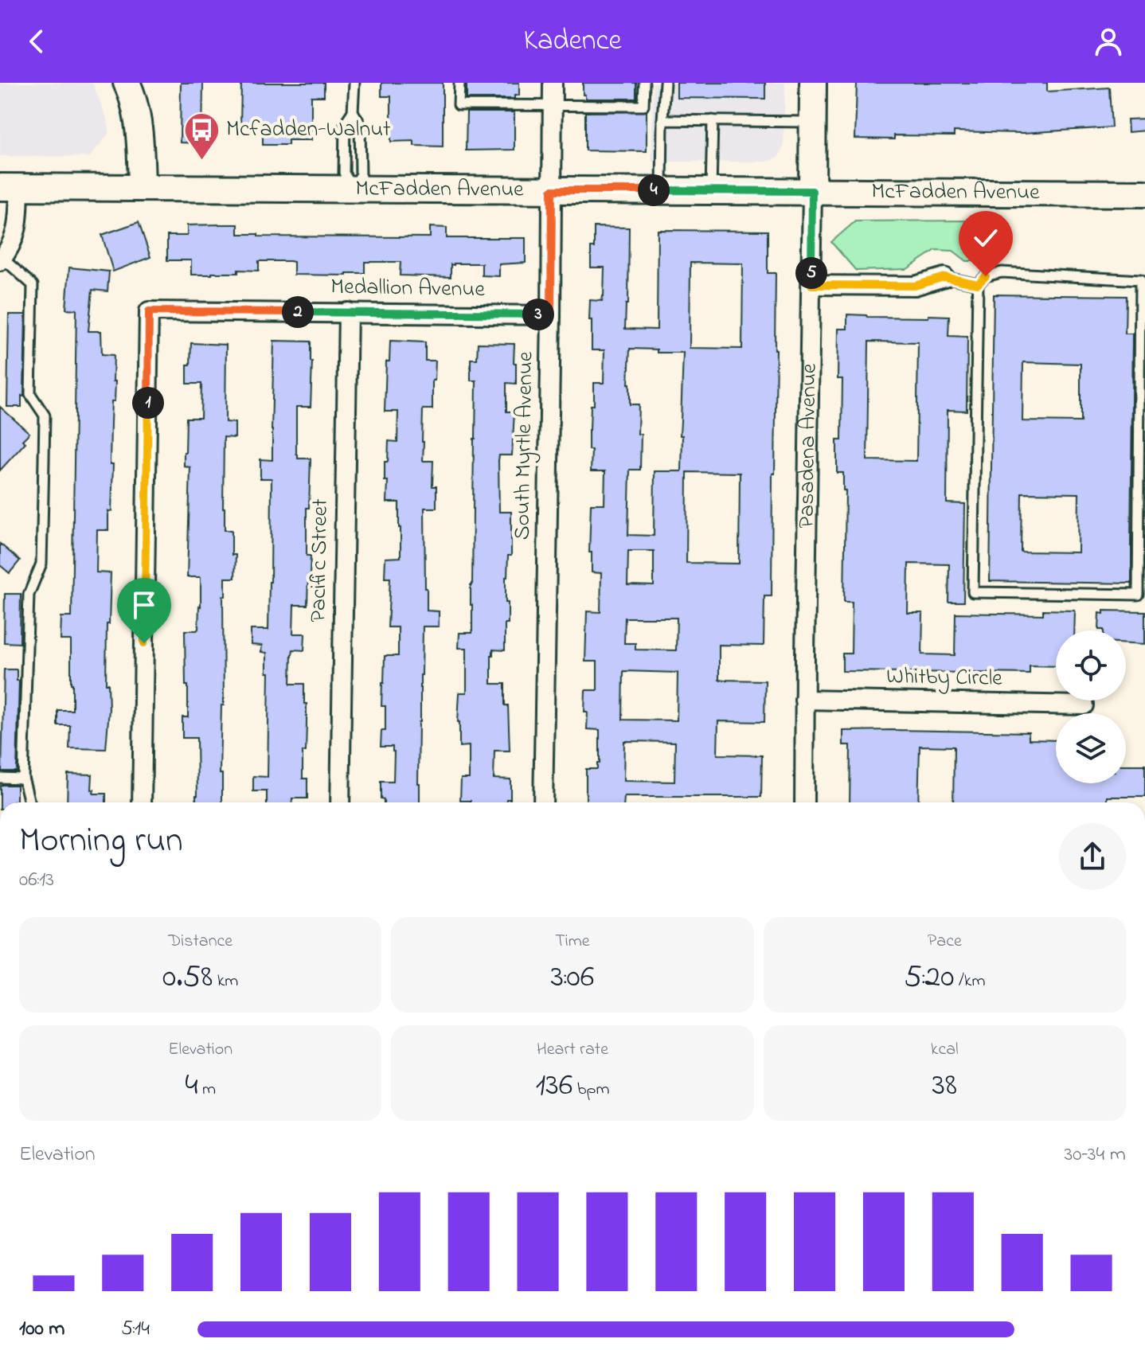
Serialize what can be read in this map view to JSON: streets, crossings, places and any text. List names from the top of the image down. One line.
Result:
{"streets":{"main road":["McFadden Avenue","Pasadena Avenue"],"street":["Medallion Avenue","South Myrtle Avenue","Pacific Street","Whitby Circle"]},"crossings":[["McFadden Avenue","South Myrtle Avenue"],["McFadden Avenue","Pasadena Avenue"],["Medallion Avenue","South Myrtle Avenue"],["Medallion Avenue","Pacific Street"],["Pasadena Avenue","Whitby Circle"]],"places":{"bus stop":["Mcfadden-Walnut"]},"page":{"header":"Kadence","pins":["4","5","2","3","1"],"heading":["Morning run","06:13"],"stats":[["Distance","0.58 km"],["Time","3:06"],["Pace","5:20 /km"],["Elevation","4 m"],["Heart rate","136 bpm"],["kcal","38"]],"chart":["Elevation","30–34 m"],"list":[{"name":"100 m","note":"5:14"}]}}
